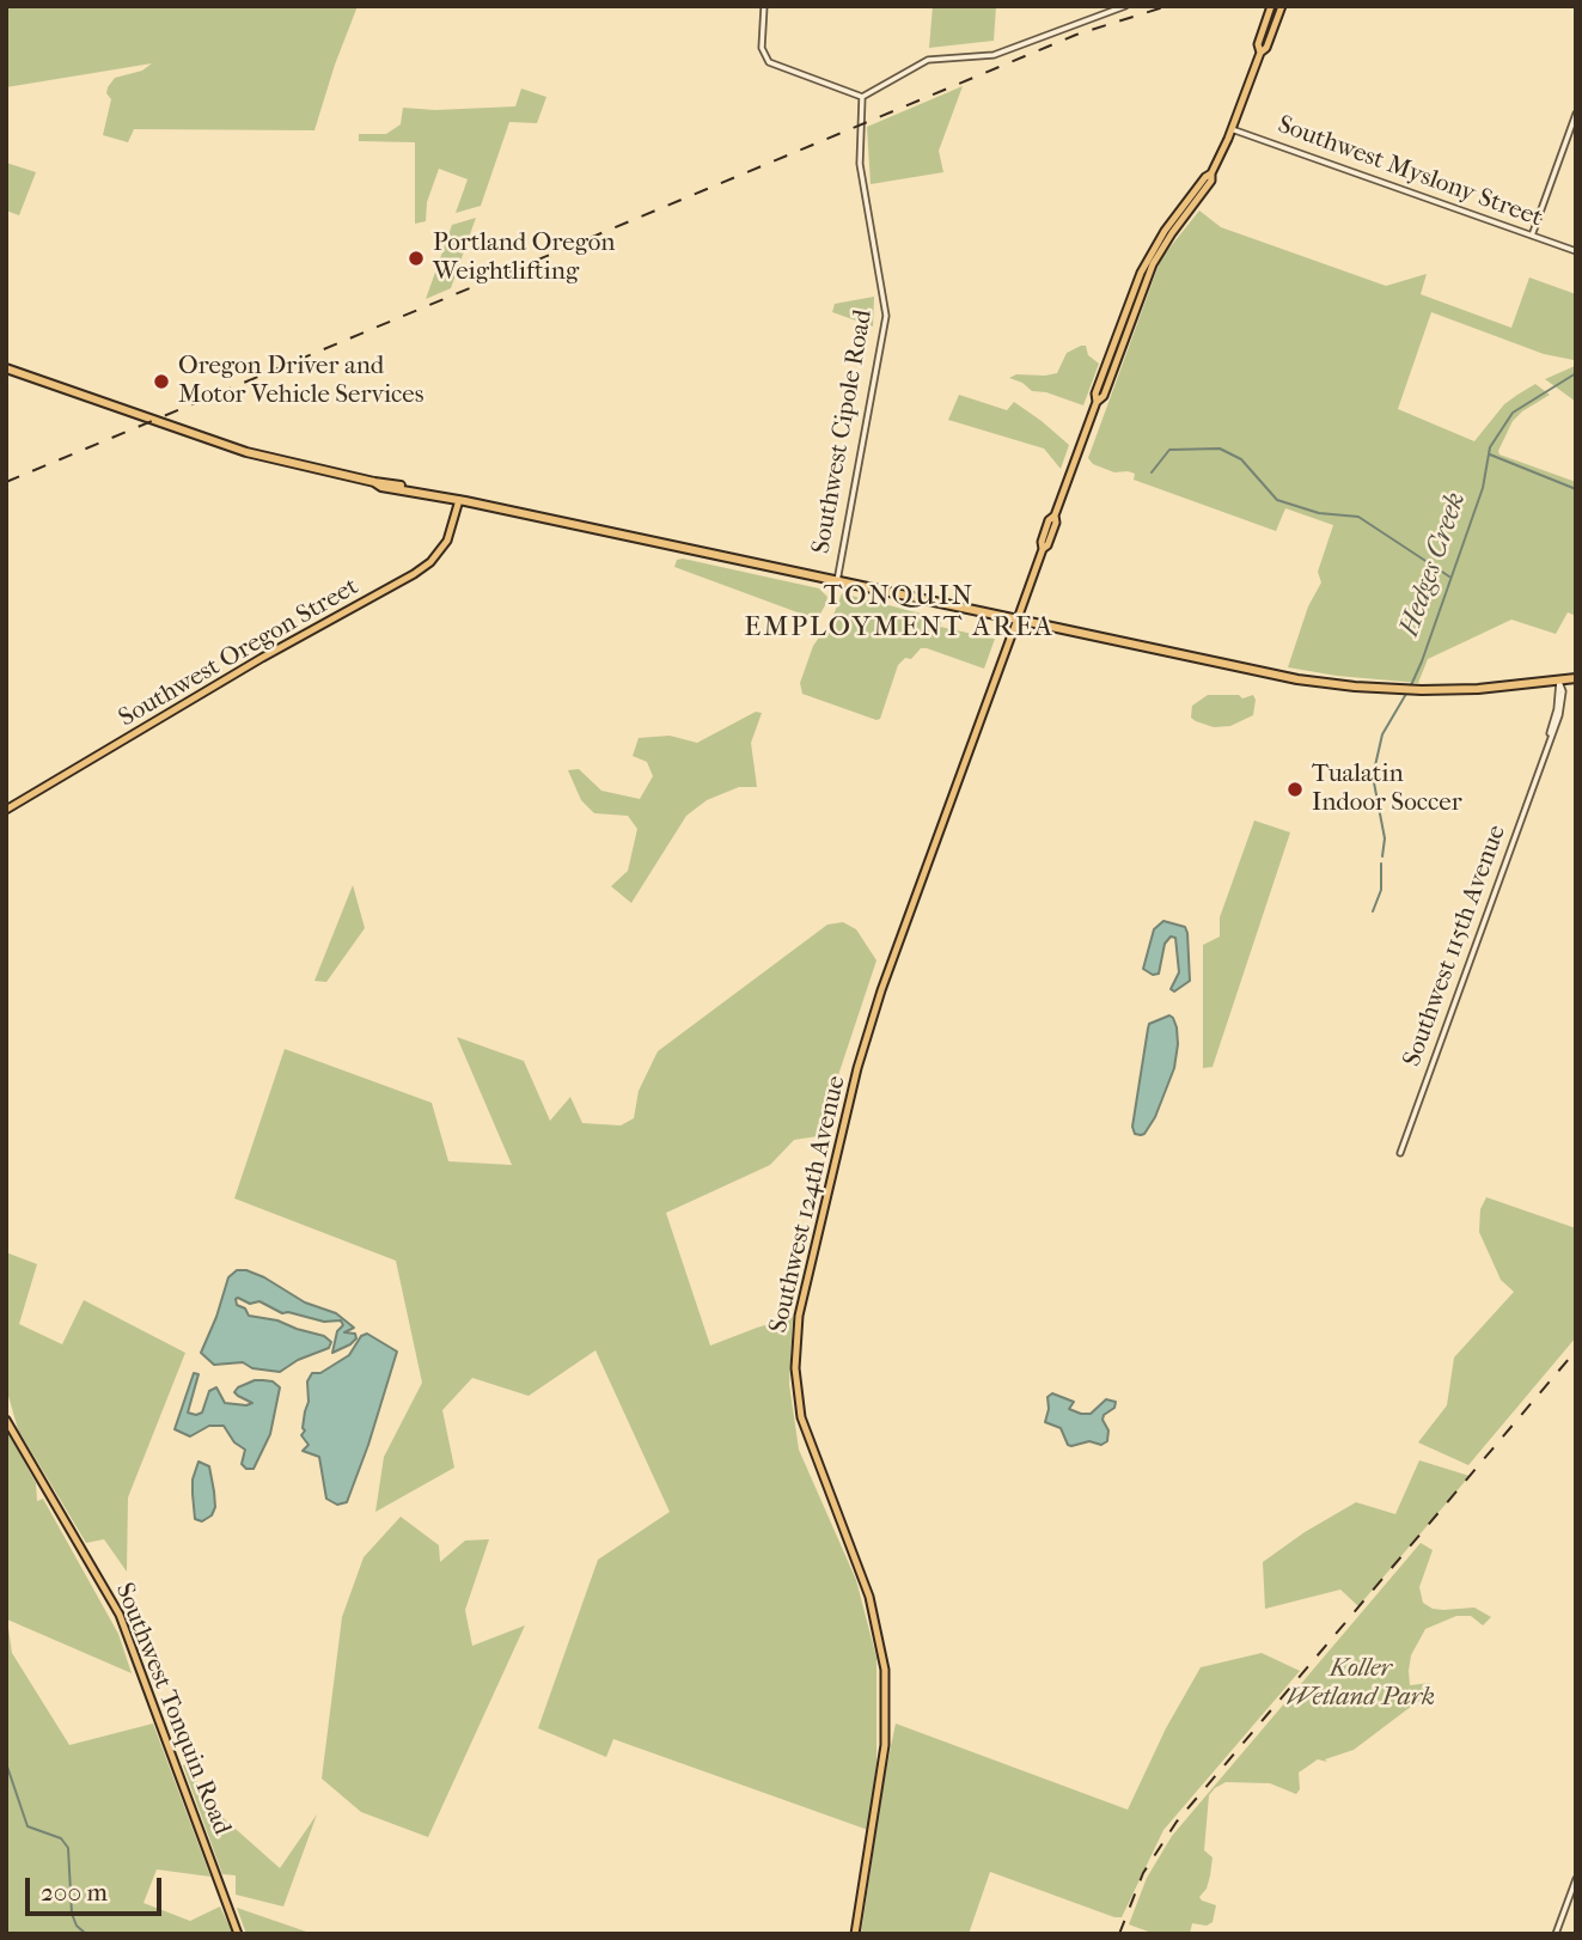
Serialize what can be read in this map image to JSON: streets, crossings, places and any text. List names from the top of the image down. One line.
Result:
{"streets":{"main road":["Southwest Oregon Street","Southwest 124th Avenue","Southwest Tonquin Road"],"street":["Southwest Myslony Street","Southwest Cipole Road","Southwest 115th Avenue"]},"crossings":[["Southwest Myslony Street","Southwest 124th Avenue"]],"districts":["TONQUIN EMPLOYMENT AREA"],"water":["Hedges Creek"],"parks":["Koller Wetland Park"],"places":["Portland Oregon Weightlifting","Oregon Driver and Motor Vehicle Services","Tualatin Indoor Soccer"],"scale_bar":"200 m"}
